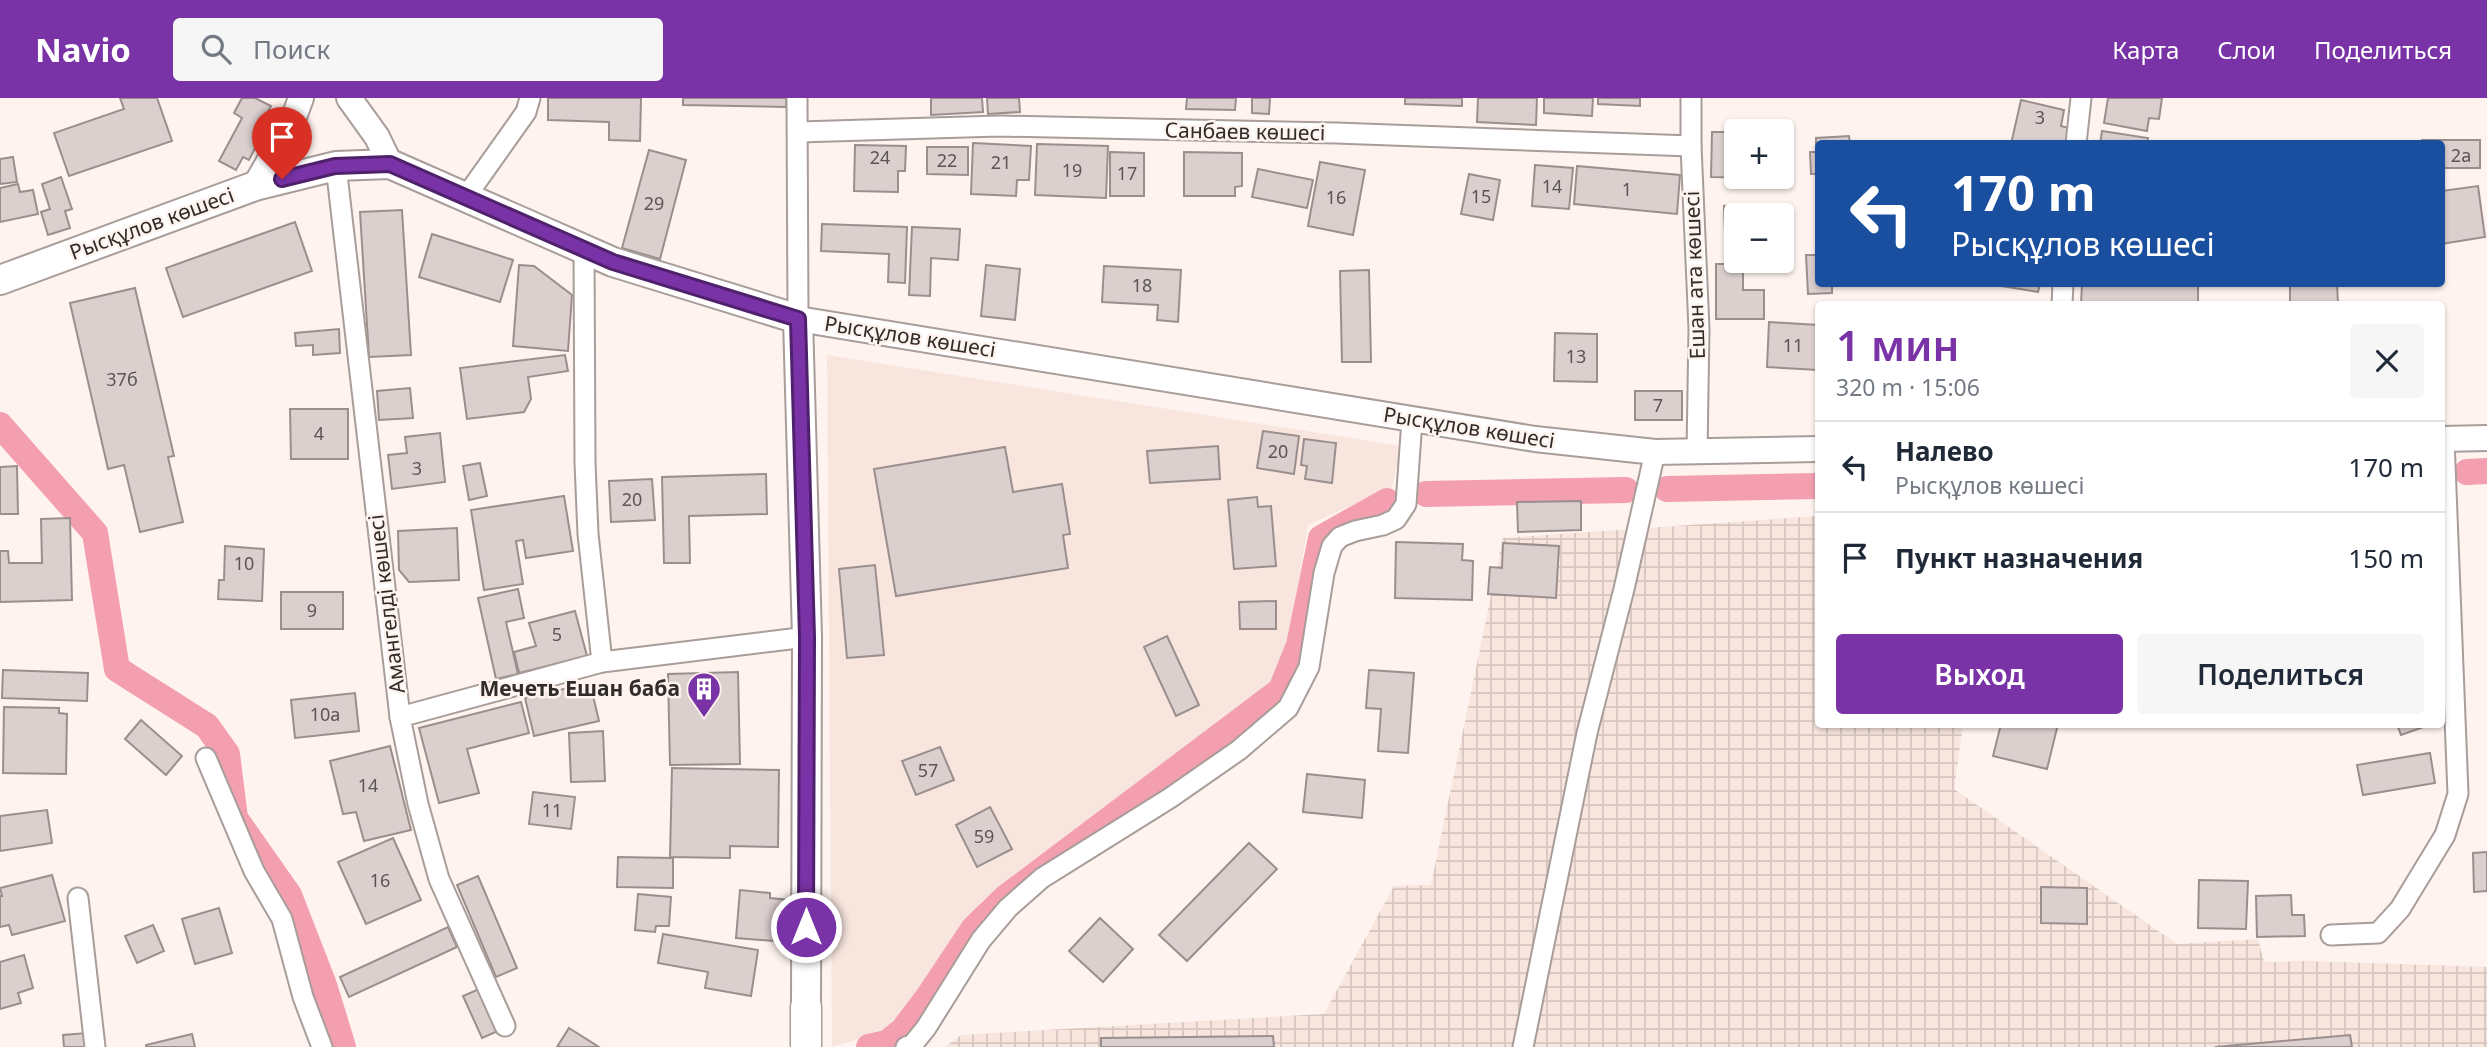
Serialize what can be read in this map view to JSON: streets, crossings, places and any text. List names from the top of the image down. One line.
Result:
{"streets":{"main road":["Рысқұлов көшесі"],"street":["Санбаев көшесі","Ешан ата көшесі","Амангелді көшесі"]},"crossings":[["Санбаев көшесі","Ешан ата көшесі"],["Рысқұлов көшесі","Ешан ата көшесі"],["Рысқұлов көшесі","Амангелді көшесі"]],"places":{"building":["Мечеть Ешан баба"]},"house_numbers":["3","2а","24","22","21","19","17","14","1","15","16","29","18","11","13","37б","7","4","20","3","20","10","9","5","10а","57","14","11","59","16"],"page":{"header":"Navio","search":"Поиск","nav":["Карта","Слои","Поделиться"],"map_buttons":["+","−"],"turn":["170 m","Рысқұлов көшесі"],"heading":["1 мин","320 m · 15:06"],"list":[{"name":"Налево","note":"Рысқұлов көшесі","value":"170 m"},{"name":"Пункт назначения","value":"150 m"}],"buttons":["Выход","Поделиться"]}}
